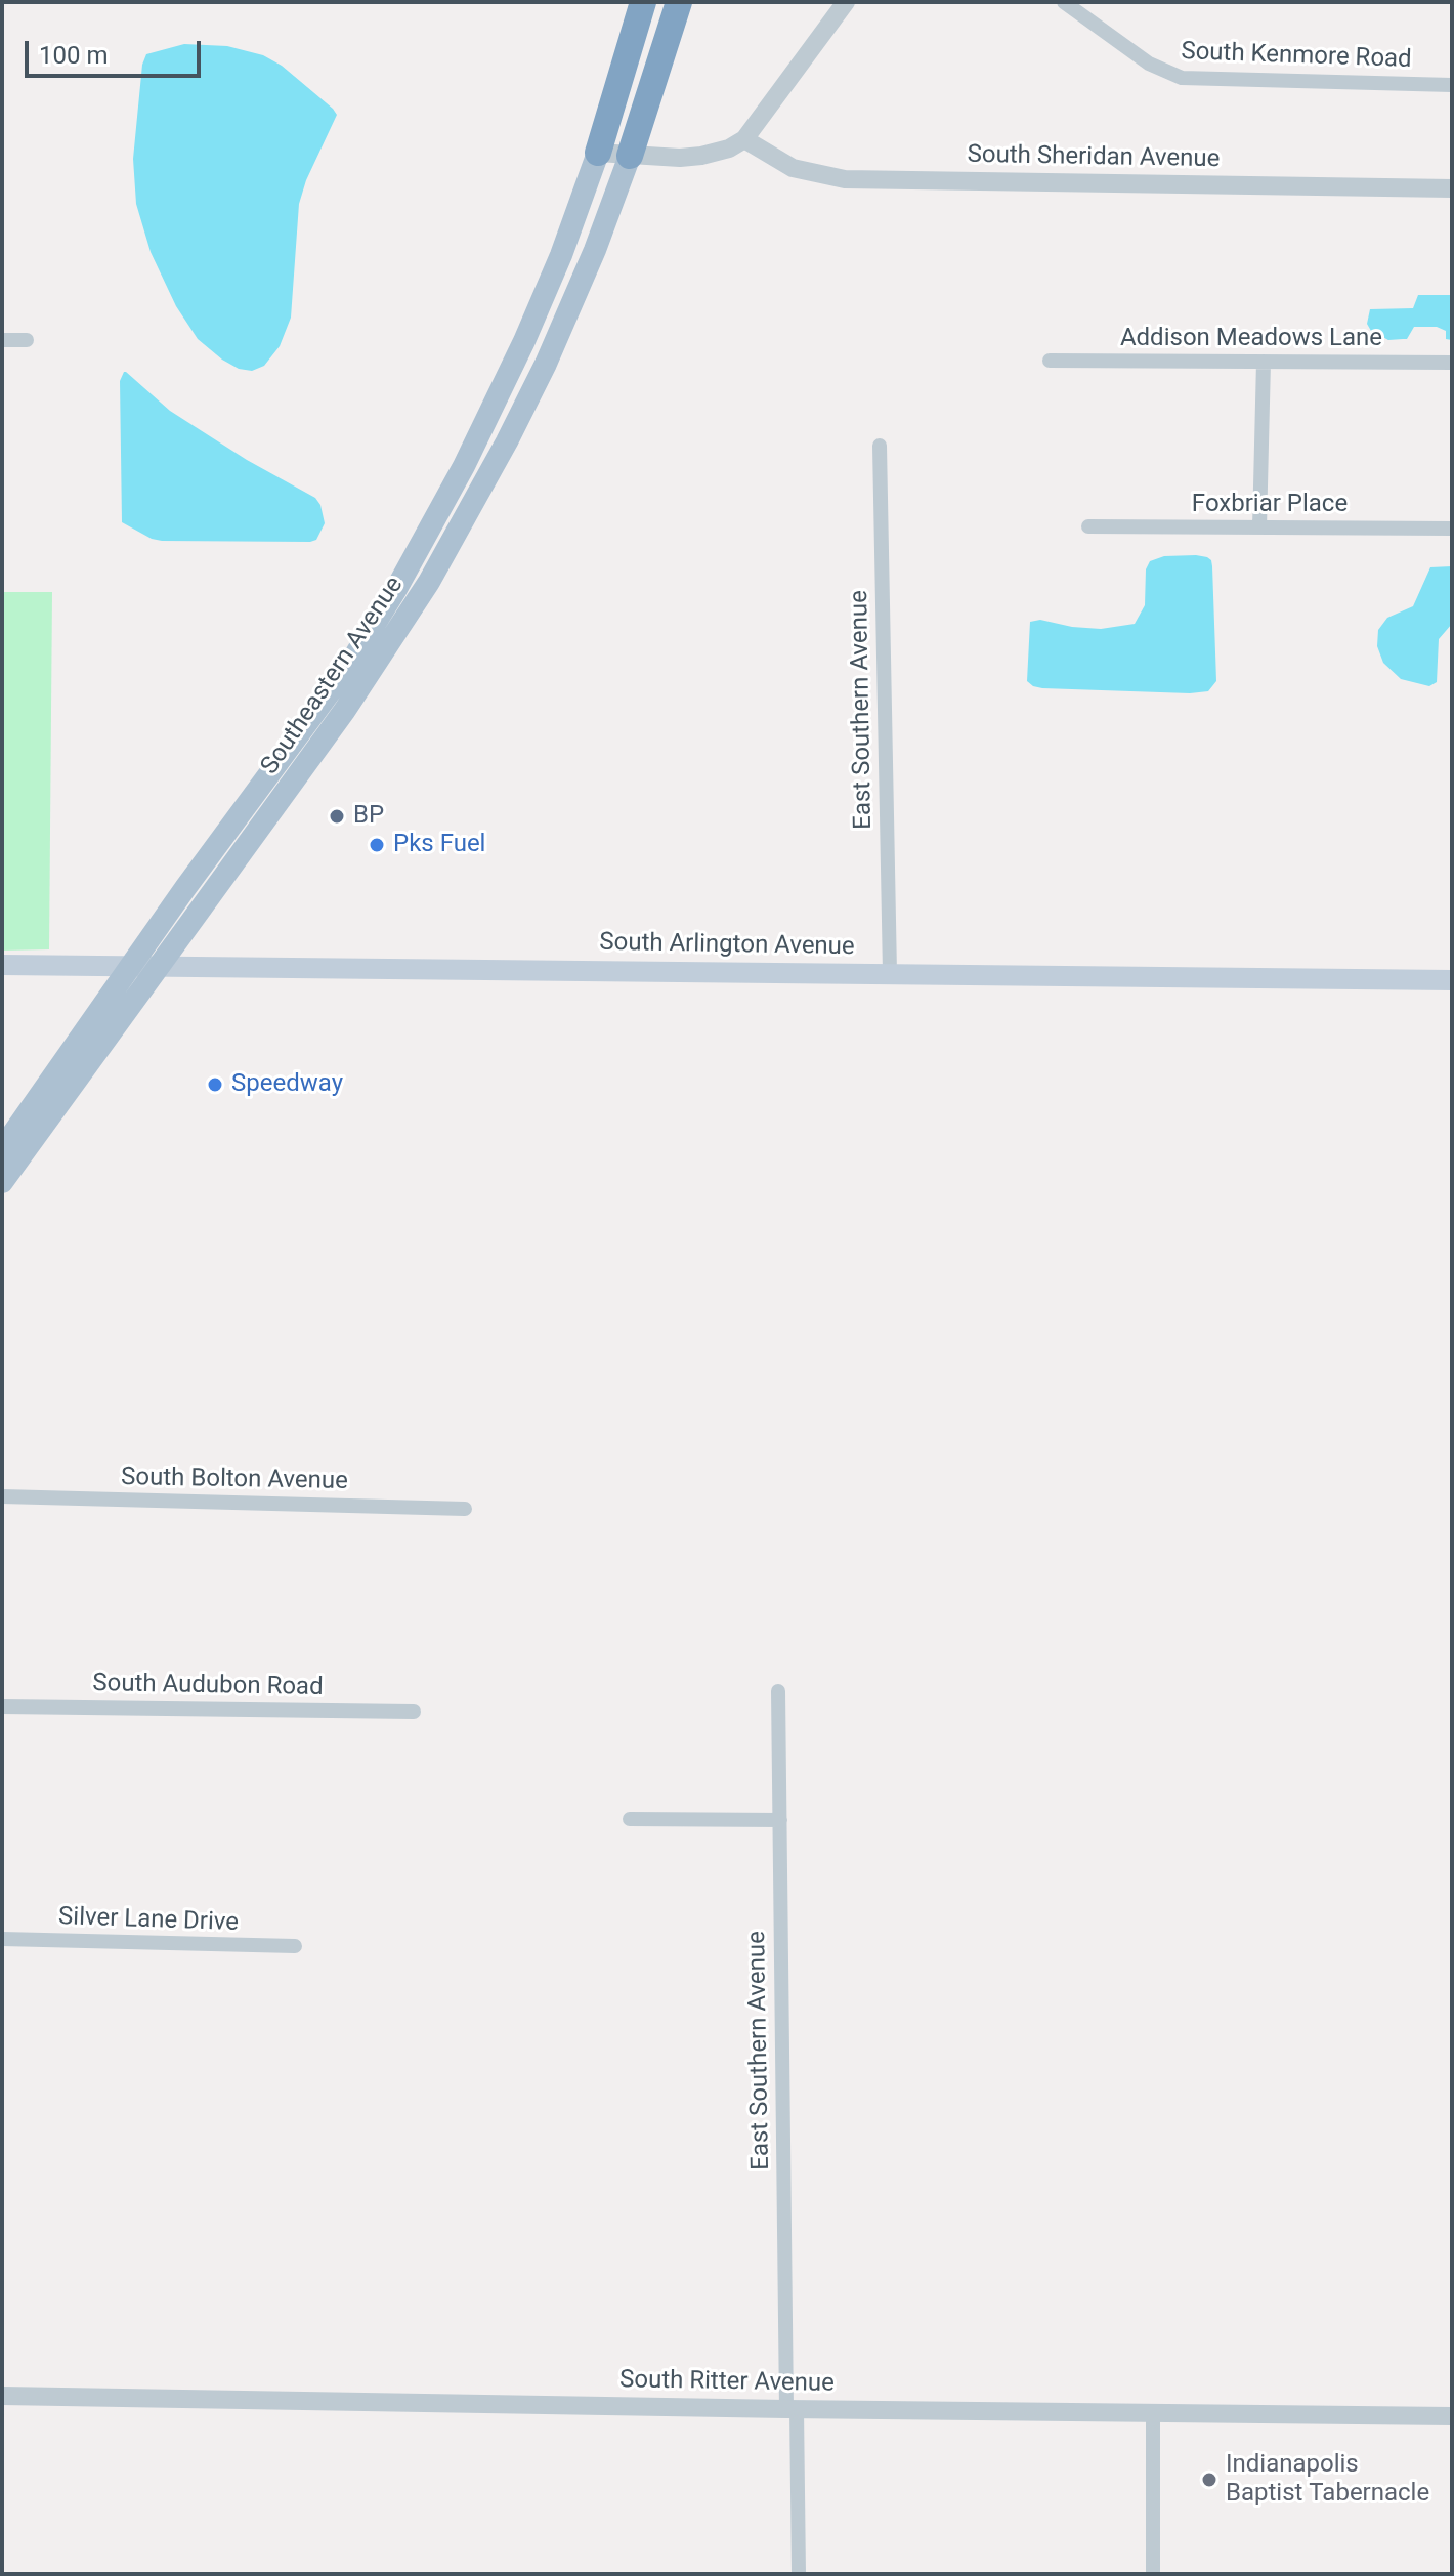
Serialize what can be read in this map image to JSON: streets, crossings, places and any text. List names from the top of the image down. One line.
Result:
{"streets":{"main road":["Southeastern Avenue","South Arlington Avenue"],"street":["South Kenmore Road","South Sheridan Avenue","Addison Meadows Lane","Foxbriar Place","East Southern Avenue","South Bolton Avenue","South Audubon Road","Silver Lane Drive","South Ritter Avenue"]},"crossings":[["Southeastern Avenue","South Arlington Avenue"],["East Southern Avenue","South Arlington Avenue"],["East Southern Avenue","South Ritter Avenue"]],"places":["BP","Pks Fuel","Speedway","Indianapolis Baptist Tabernacle"],"scale_bar":"100 m"}
